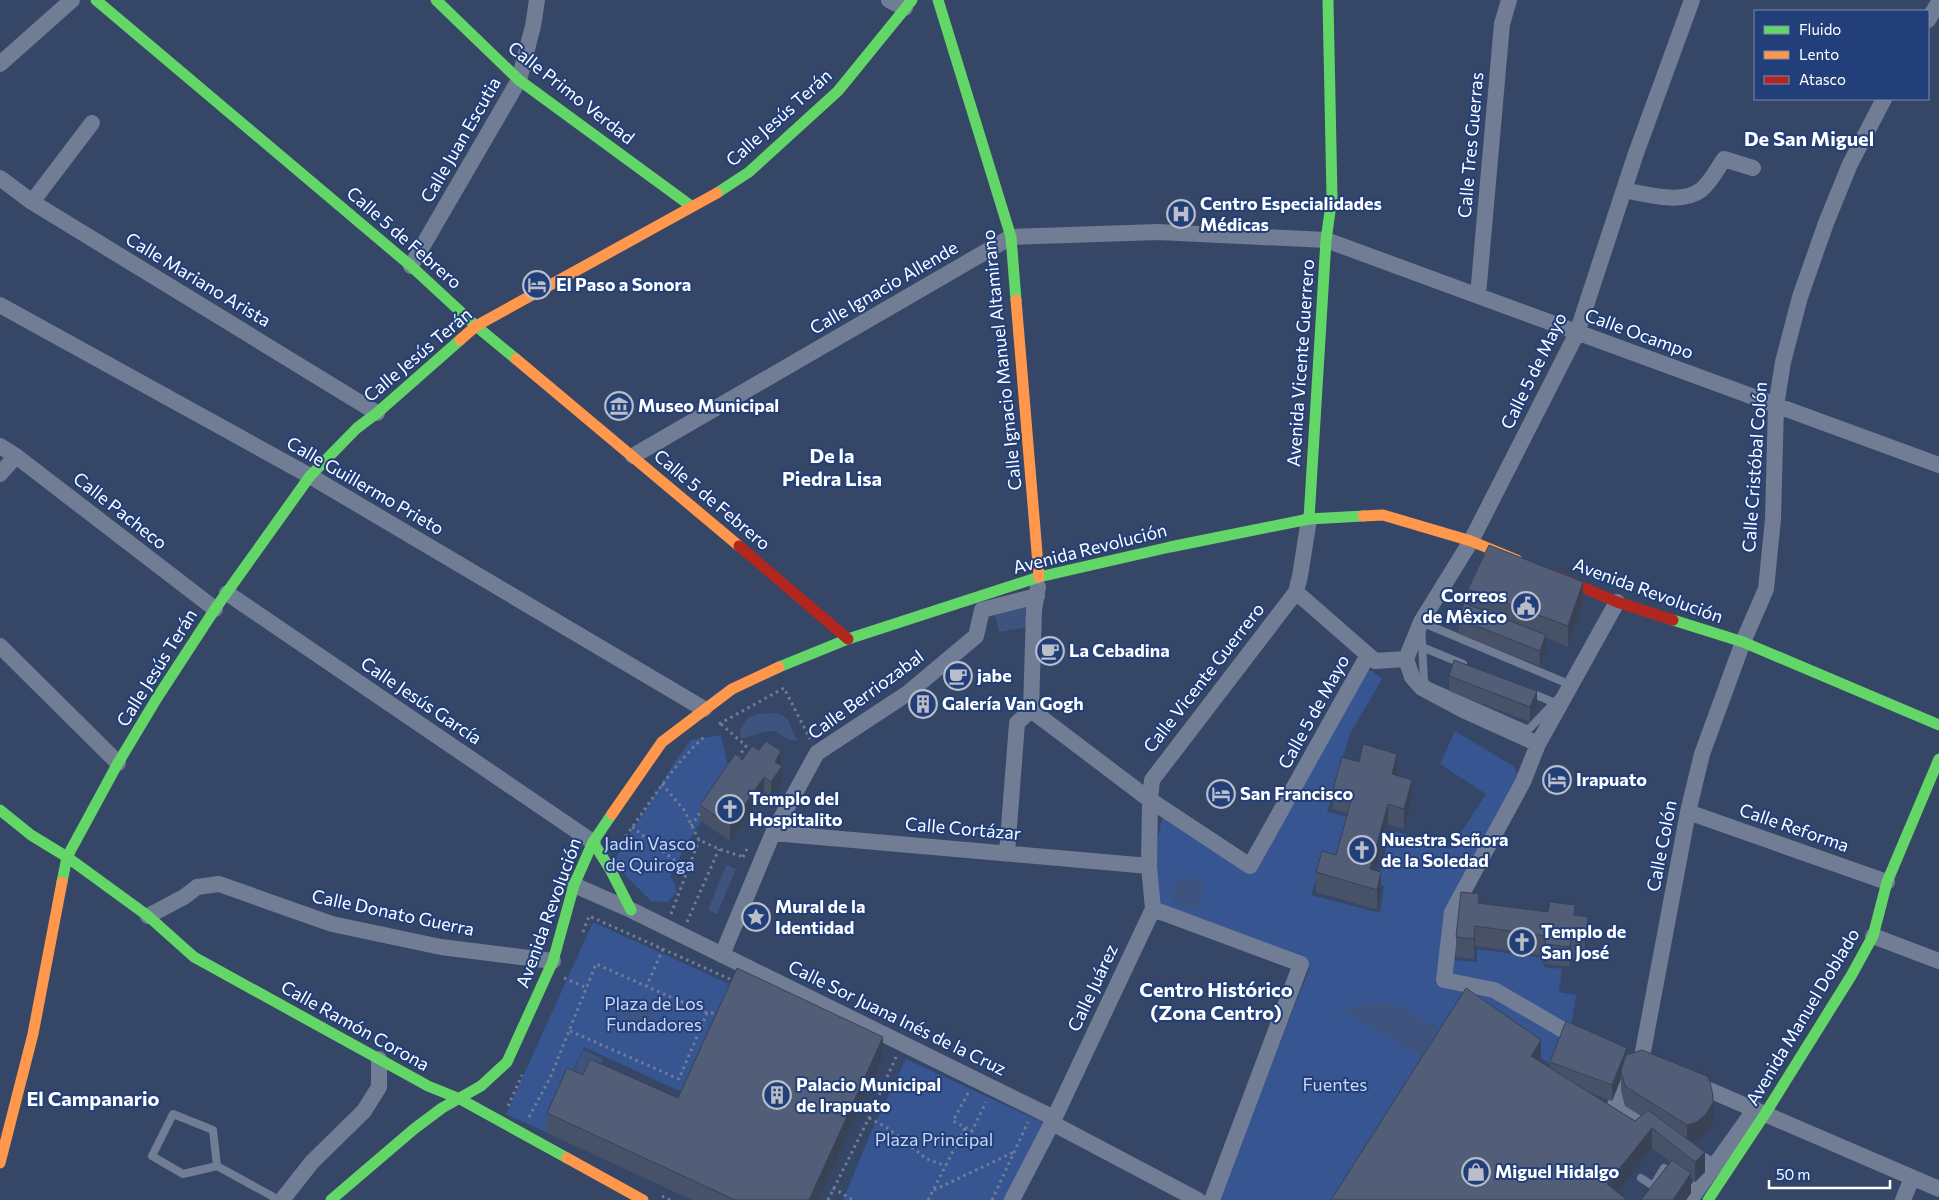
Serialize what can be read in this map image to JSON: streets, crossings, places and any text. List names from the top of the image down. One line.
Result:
{"streets":{"street":["Calle Primo Verdad","Calle Jesús Terán","Calle Juan Escutia","Calle Tres Guerras","Calle 5 de Febrero","Calle Mariano Arista","Calle Ignacio Allende","Calle Ocampo","Calle Ignacio Manuel Altamirano","Avenida Vicente Guerrero","Calle 5 de Mayo","Calle Cristóbal Colón","Calle Guillermo Prieto","Calle Pacheco","Avenida Revolución","Calle Vicente Guerrero","Calle Berriozabal","Calle Jesús García","Calle Reforma","Calle Cortázar","Calle Colón","Calle Donato Guerra","Calle Juárez","Avenida Manuel Doblado","Calle Sor Juana Inés de la Cruz","Calle Ramón Corona"]},"crossings":[["Calle Primo Verdad","Calle Jesús Terán"],["Calle Primo Verdad","Calle Juan Escutia"],["Calle Jesús Terán","Calle 5 de Febrero"],["Calle Jesús Terán","Calle Mariano Arista"],["Calle Jesús Terán","Calle Guillermo Prieto"],["Calle Jesús Terán","Calle Pacheco"],["Calle Jesús Terán","Calle Jesús García"],["Calle Jesús Terán","Calle Ramón Corona"],["Calle Juan Escutia","Calle 5 de Febrero"],["Calle Tres Guerras","Calle Ocampo"],["Calle 5 de Febrero","Calle Ignacio Allende"],["Calle 5 de Febrero","Avenida Revolución"],["Calle Ignacio Allende","Calle Ocampo"],["Calle Ignacio Allende","Calle Ignacio Manuel Altamirano"],["Calle Ignacio Allende","Avenida Vicente Guerrero"],["Calle Ocampo","Avenida Vicente Guerrero"],["Calle Ocampo","Calle 5 de Mayo"],["Calle Ocampo","Calle Cristóbal Colón"],["Calle Ignacio Manuel Altamirano","Avenida Revolución"],["Avenida Vicente Guerrero","Avenida Revolución"],["Avenida Vicente Guerrero","Calle Vicente Guerrero"],["Calle 5 de Mayo","Avenida Revolución"],["Calle 5 de Mayo","Calle Vicente Guerrero"],["Calle Cristóbal Colón","Avenida Revolución"],["Calle Cristóbal Colón","Calle Colón"],["Calle Guillermo Prieto","Avenida Revolución"],["Avenida Revolución","Calle Vicente Guerrero"],["Avenida Revolución","Calle Jesús García"],["Avenida Revolución","Calle Colón"],["Avenida Revolución","Calle Donato Guerra"],["Avenida Revolución","Calle Sor Juana Inés de la Cruz"],["Avenida Revolución","Calle Ramón Corona"],["Calle Vicente Guerrero","Calle Cortázar"],["Calle Berriozabal","Calle Cortázar"],["Calle Berriozabal","Calle Sor Juana Inés de la Cruz"],["Calle Reforma","Calle Colón"],["Calle Reforma","Avenida Manuel Doblado"],["Calle Donato Guerra","Calle Ramón Corona"],["Calle Juárez","Calle Sor Juana Inés de la Cruz"]],"districts":["De San Miguel","De la Piedra Lisa","Centro Histórico (Zona Centro)","El Campanario"],"parks":["Jadin Vasco de Quiroga","Plaza de Los Fundadores","Fuentes","Plaza Principal"],"places":{"hospital":["Centro Especialidades Médicas"],"hotel":["El Paso a Sonora","Irapuato","San Francisco"],"museum":["Museo Municipal"],"public building":["Correos de Mêxico"],"cafe":["La Cebadina","jabe"],"building":["Galería Van Gogh","Palacio Municipal de Irapuato"],"church":["Templo del Hospitalito","Nuestra Señora de la Soledad","Templo de San José"],"place":["Mural de la Identidad"],"shop":["Miguel Hidalgo"]},"legend":["Fluido","Lento","Atasco"],"scale_bar":"50 m"}
